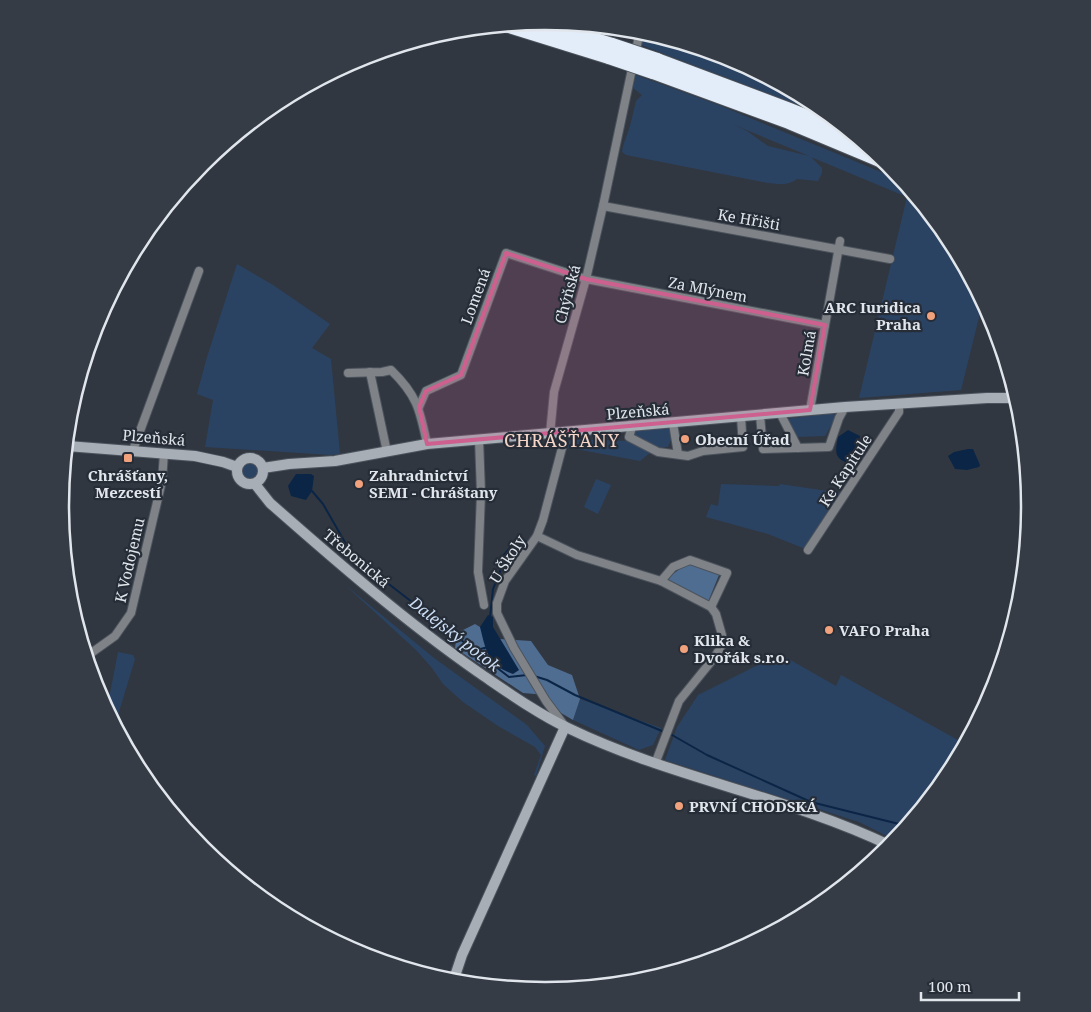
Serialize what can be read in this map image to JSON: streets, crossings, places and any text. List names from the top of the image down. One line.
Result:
{"streets":{"main road":["Plzeňská","Třebonická"],"street":["Ke Hřišti","Za Mlýnem","Chýňská","Lomená","Kolmá","Ke Kapitule","U Školy","K Vodojemu"]},"crossings":[["Ke Hřišti","Chýňská"],["Ke Hřišti","Kolmá"],["Za Mlýnem","Chýňská"],["Za Mlýnem","Lomená"],["Za Mlýnem","Kolmá"],["Chýňská","Lomená"],["Chýňská","Plzeňská"],["Kolmá","Plzeňská"],["Plzeňská","Ke Kapitule"],["Plzeňská","Třebonická"],["Plzeňská","K Vodojemu"],["Třebonická","U Školy"]],"districts":["CHRÁŠŤANY"],"water":["Dalejský potok"],"places":{"other":["ARC Iuridica Praha","Obecní Úřad","Zahradnictví SEMI - Chráštany","VAFO Praha","Klika & Dvořák s.r.o.","PRVNÍ CHODSKÁ"],"transit":["Chrášťany, Mezcestí"]},"scale_bar":"100 m"}
